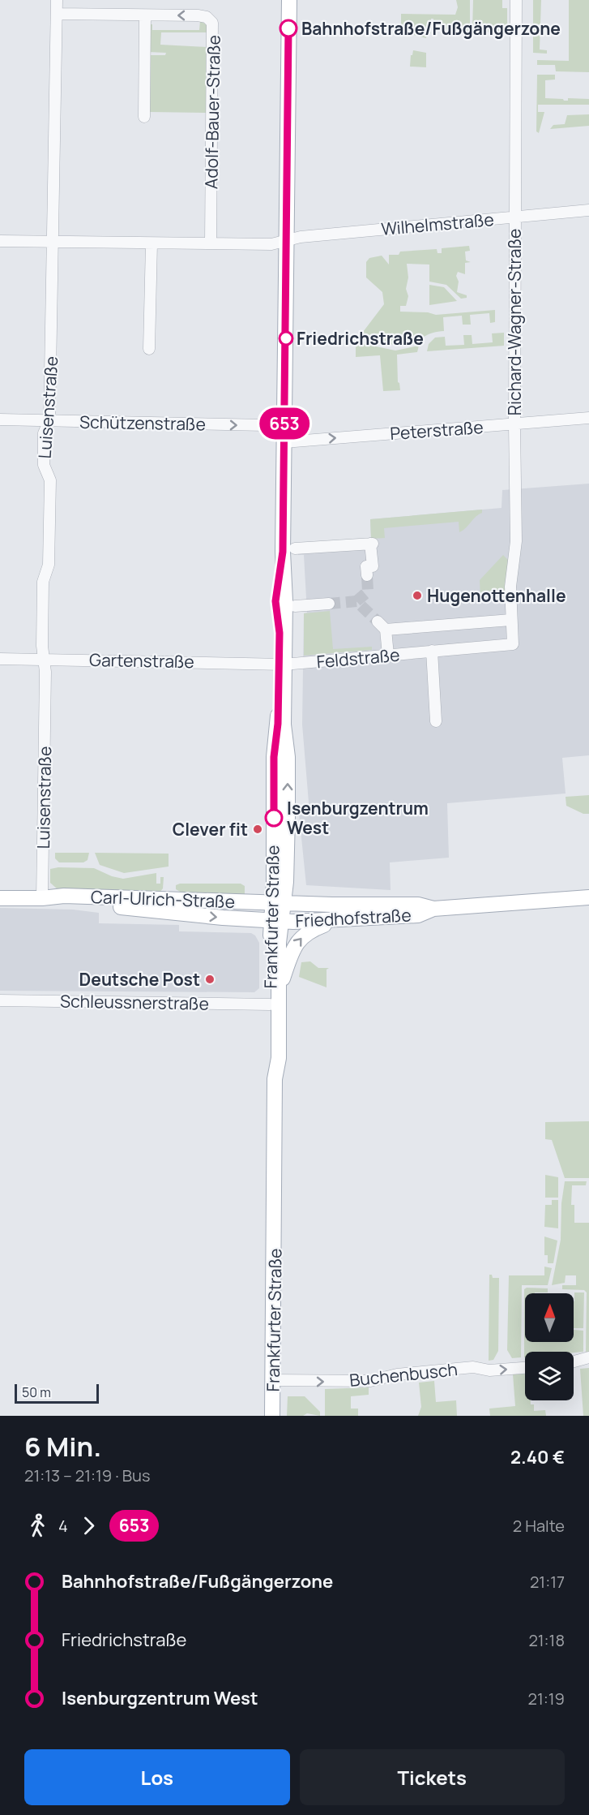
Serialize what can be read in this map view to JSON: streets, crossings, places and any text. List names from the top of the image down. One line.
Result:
{"streets":{"main road":["Carl-Ulrich-Straße","Frankfurter Straße","Friedhofstraße"],"street":["Adolf-Bauer-Straße","Wilhelmstraße","Richard-Wagner-Straße","Luisenstraße","Schützenstraße","Peterstraße","Feldstraße","Gartenstraße","Schleussnerstraße","Buchenbusch"]},"crossings":[["Adolf-Bauer-Straße","Luisenstraße"],["Wilhelmstraße","Richard-Wagner-Straße"],["Wilhelmstraße","Frankfurter Straße"],["Richard-Wagner-Straße","Peterstraße"],["Richard-Wagner-Straße","Feldstraße"],["Luisenstraße","Schützenstraße"],["Luisenstraße","Gartenstraße"],["Luisenstraße","Carl-Ulrich-Straße"],["Schützenstraße","Frankfurter Straße"],["Peterstraße","Frankfurter Straße"],["Feldstraße","Gartenstraße"],["Feldstraße","Frankfurter Straße"],["Gartenstraße","Frankfurter Straße"],["Carl-Ulrich-Straße","Frankfurter Straße"],["Carl-Ulrich-Straße","Friedhofstraße"],["Frankfurter Straße","Friedhofstraße"],["Frankfurter Straße","Schleussnerstraße"],["Frankfurter Straße","Buchenbusch"]],"one_way":["Adolf-Bauer-Straße","Schützenstraße","Peterstraße","Buchenbusch"],"places":["Bahnhofstraße/Fußgängerzone","Friedrichstraße","Hugenottenhalle","Isenburgzentrum West","Clever fit","Deutsche Post"],"lines":["bus line 653"],"scale_bar":"50 m","north":"top","page":{"on_map":"653","scale":"50 m","heading":["6 Min.","21:13 – 21:19 · Bus","2.40 €"],"legs":["4","653","2 Halte"],"list":[{"name":"Bahnhofstraße/Fußgängerzone","value":"21:17"},{"name":"Friedrichstraße","value":"21:18"},{"name":"Isenburgzentrum West","value":"21:19"}],"buttons":["Los","Tickets"]}}
